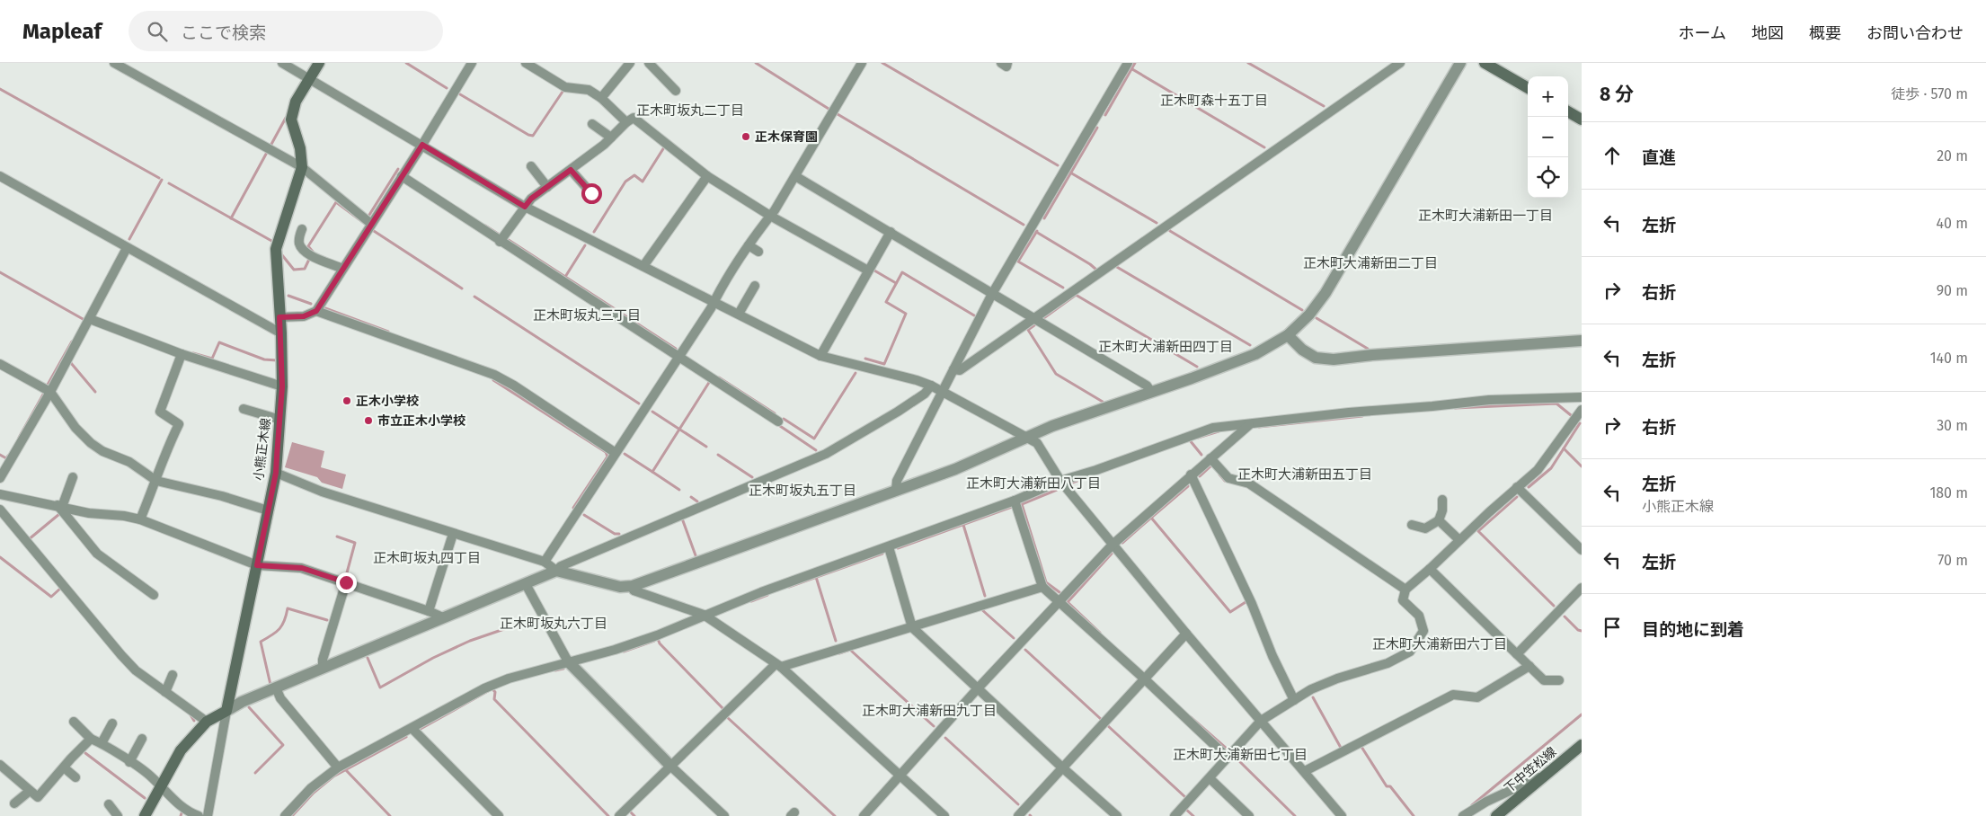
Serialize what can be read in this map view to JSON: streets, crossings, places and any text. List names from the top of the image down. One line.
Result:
{"streets":{"main road":["小熊正木線","下中笠松線"]},"districts":["正木町森十五丁目","正木町坂丸二丁目","正木町大浦新田一丁目","正木町大浦新田二丁目","正木町坂丸三丁目","正木町大浦新田四丁目","正木町大浦新田五丁目","正木町大浦新田八丁目","正木町坂丸五丁目","正木町坂丸四丁目","正木町坂丸六丁目","正木町大浦新田六丁目","正木町大浦新田九丁目","正木町大浦新田七丁目"],"places":["正木保育園","正木小学校","市立正木小学校"],"page":{"header":"Mapleaf","search":"ここで検索","nav":["ホーム","地図","概要","お問い合わせ"],"heading":["8 分","徒歩 · 570 m"],"map_buttons":["+","−"],"list":[["直進","20 m"],["左折","40 m"],["右折","90 m"],["左折","140 m"],["右折","30 m"],["左折","小熊正木線","180 m"],["左折","70 m"],"目的地に到着"]}}
